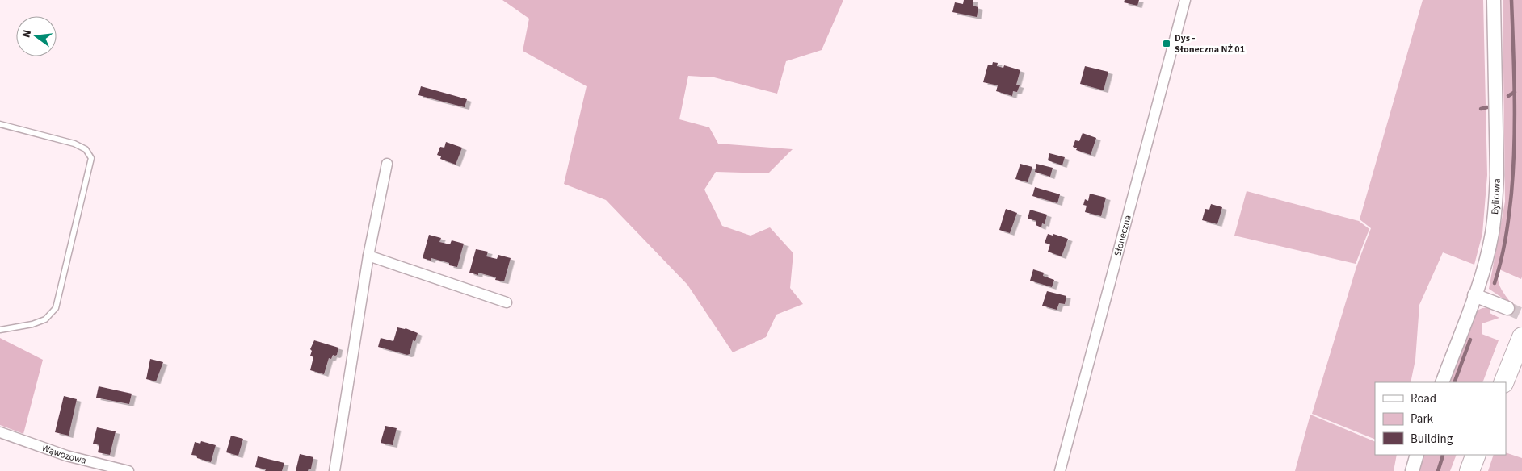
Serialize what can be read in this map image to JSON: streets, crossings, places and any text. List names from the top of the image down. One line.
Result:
{"streets":{"street":["Bylicowa","Słoneczna","Wąwozowa"]},"places":{"transit":["Dys - Słoneczna NŻ 01"]},"legend":["Road","Park","Building"],"north":"left"}
